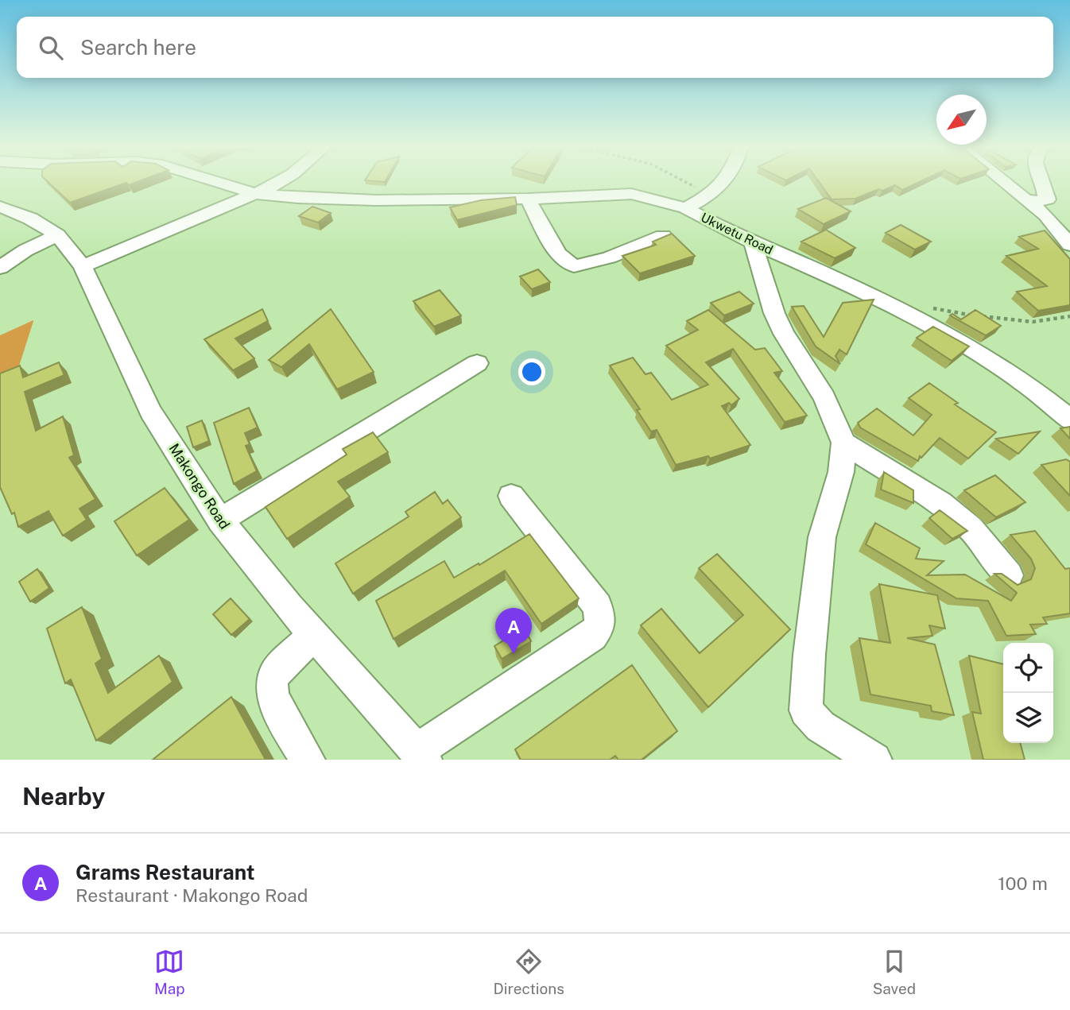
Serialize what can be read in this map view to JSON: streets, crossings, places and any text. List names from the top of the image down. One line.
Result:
{"streets":{"street":["Ukwetu Road","Makongo Road"]},"north":"bottom left","page":{"search":"Search here","pins":"A","heading":"Nearby","list":[{"mark":"A","name":"Grams Restaurant","note":"Restaurant · Makongo Road","value":"100 m"}],"nav":["Map","Directions","Saved"]}}
